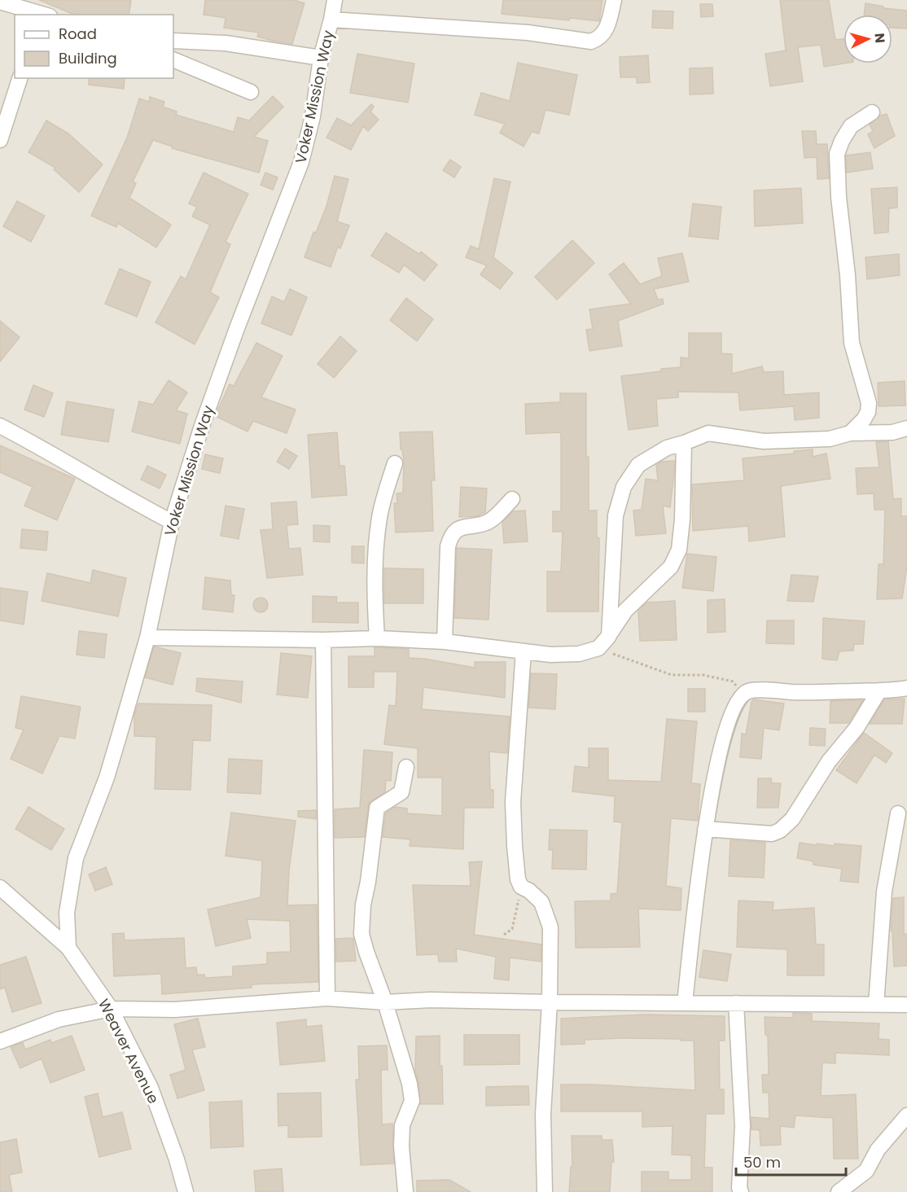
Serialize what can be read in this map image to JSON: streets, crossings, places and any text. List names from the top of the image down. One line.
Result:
{"streets":{"street":["Voker Mission Way","Weaver Avenue"]},"crossings":[["Voker Mission Way","Weaver Avenue"]],"legend":["Road","Building"],"scale_bar":"50 m","north":"right"}
